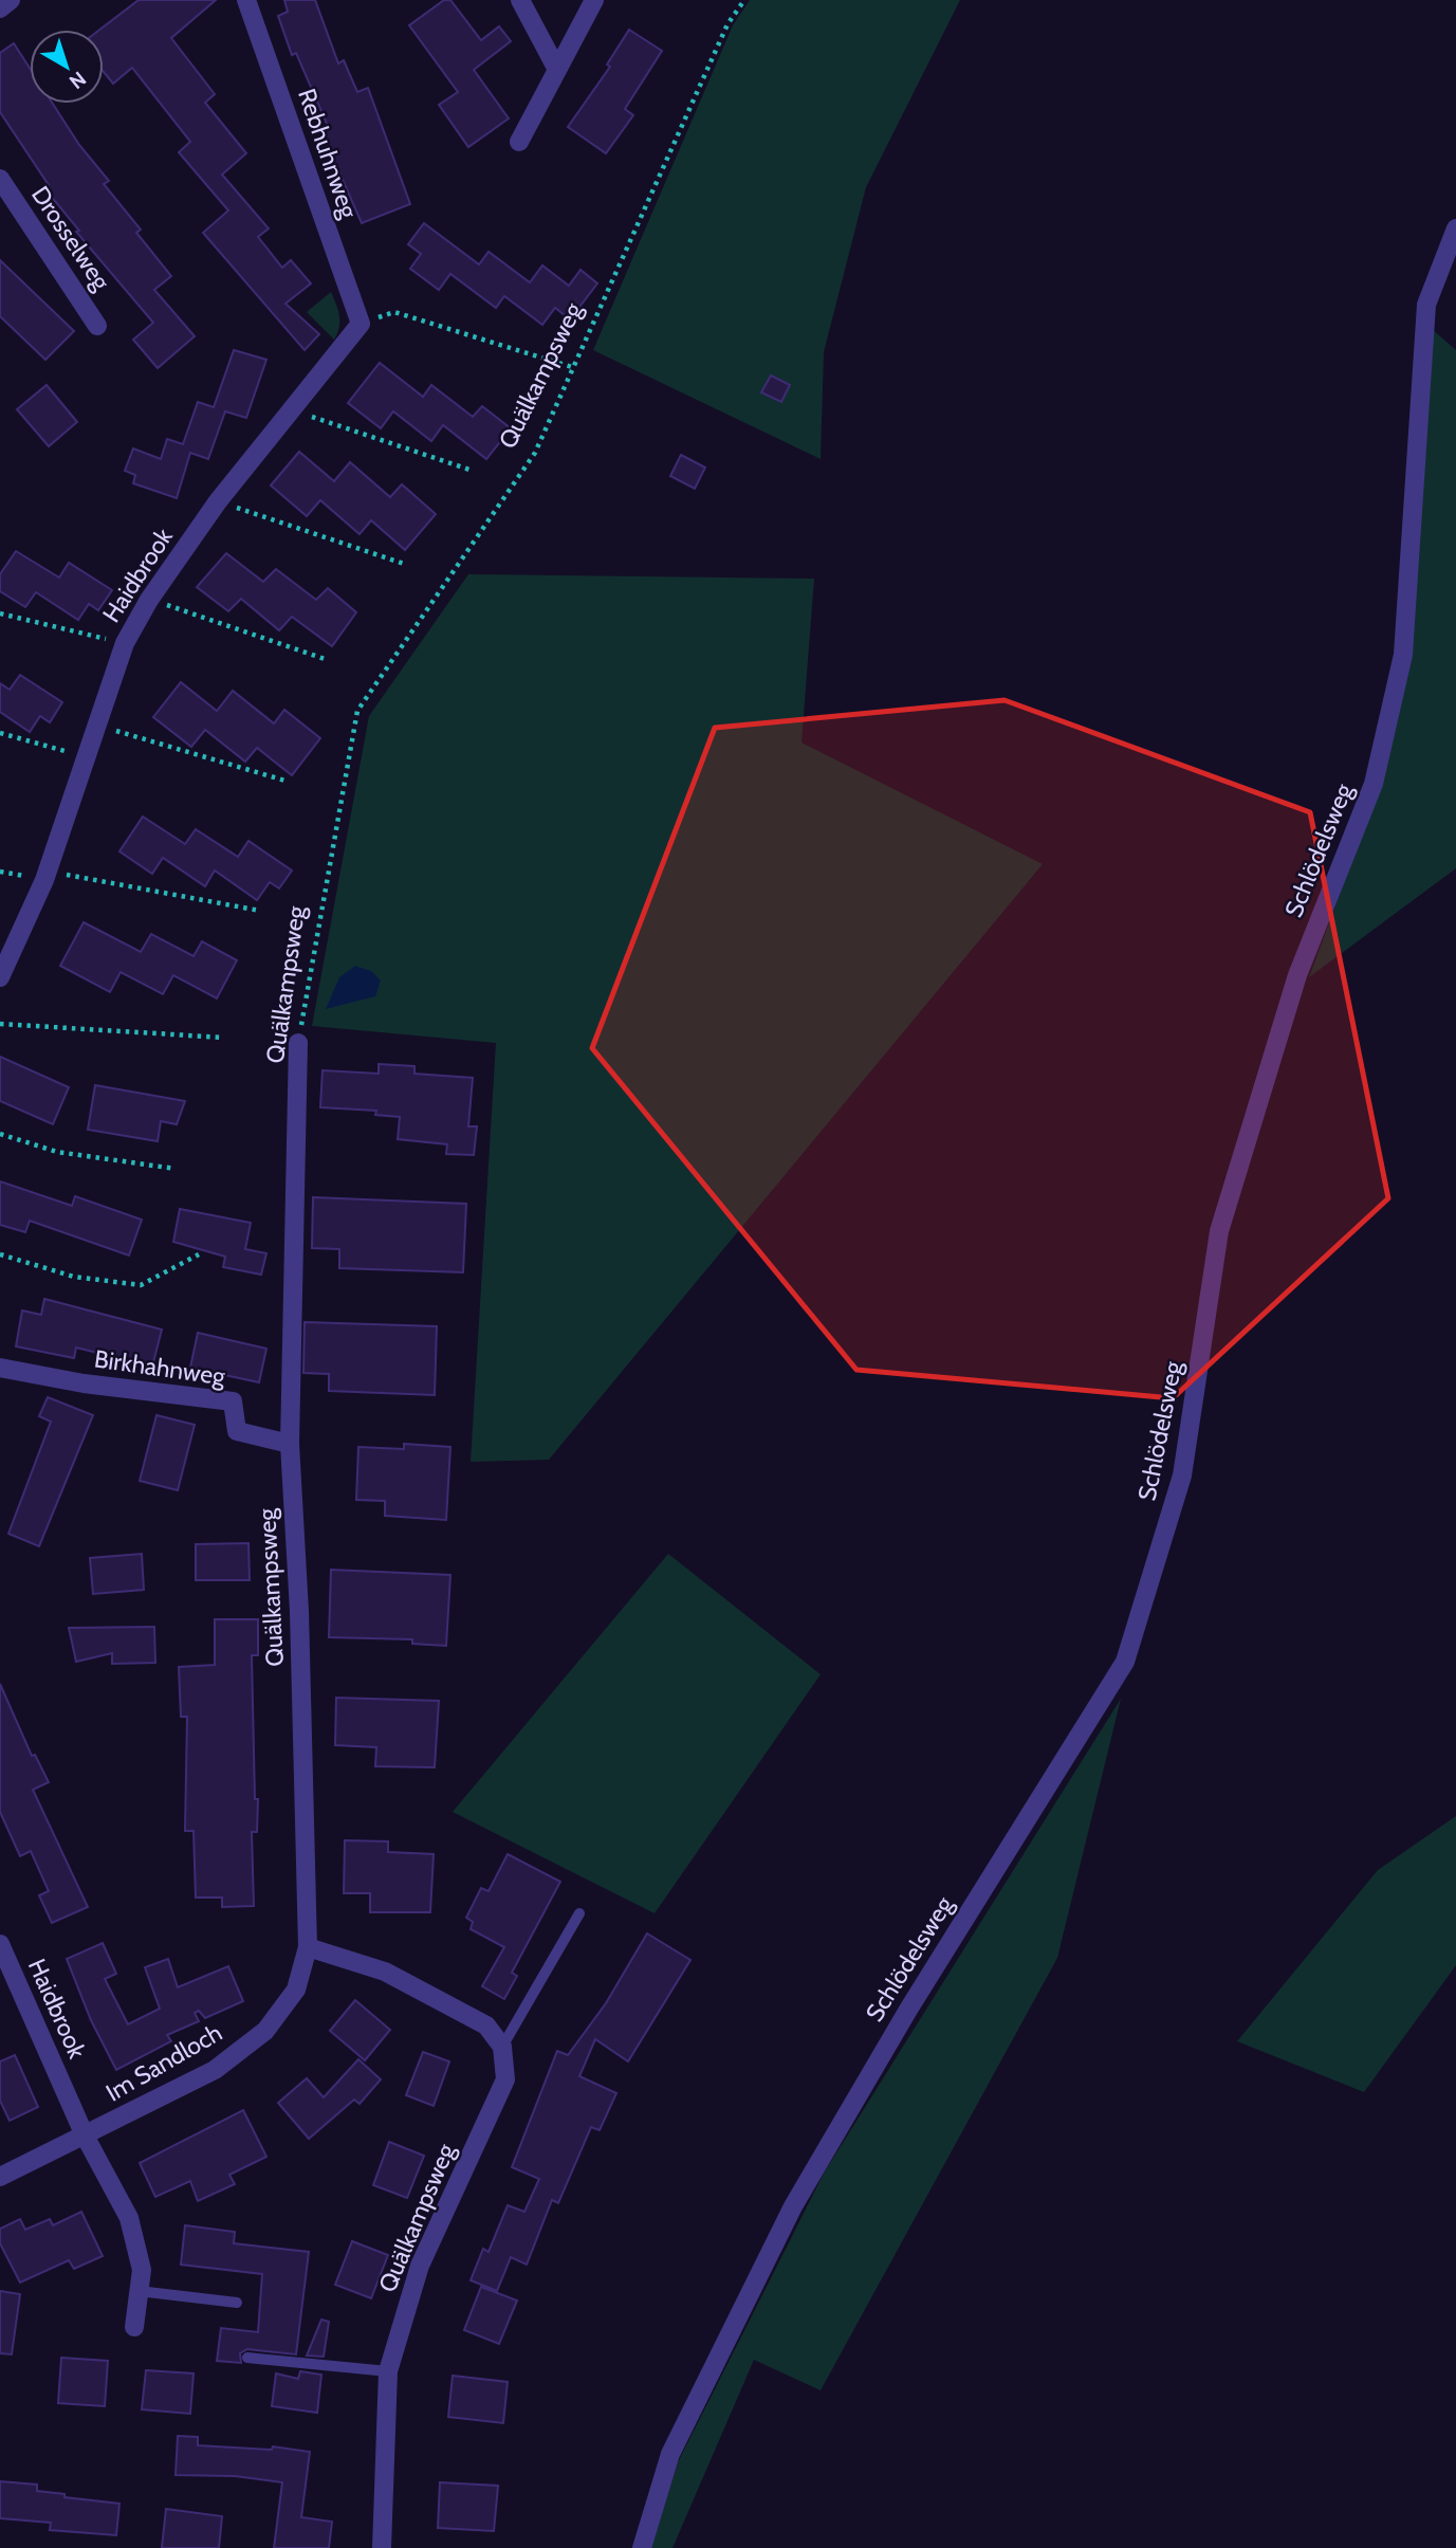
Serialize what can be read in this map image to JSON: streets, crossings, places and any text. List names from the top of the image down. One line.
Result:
{"streets":{"street":["Rebhuhnweg","Drosselweg","Quälkampsweg","Haidbrook","Schlödelsweg","Birkhahnweg","Im Sandloch"]},"crossings":[["Rebhuhnweg","Haidbrook"],["Quälkampsweg","Birkhahnweg"],["Quälkampsweg","Im Sandloch"],["Haidbrook","Im Sandloch"]],"north":"bottom right"}
